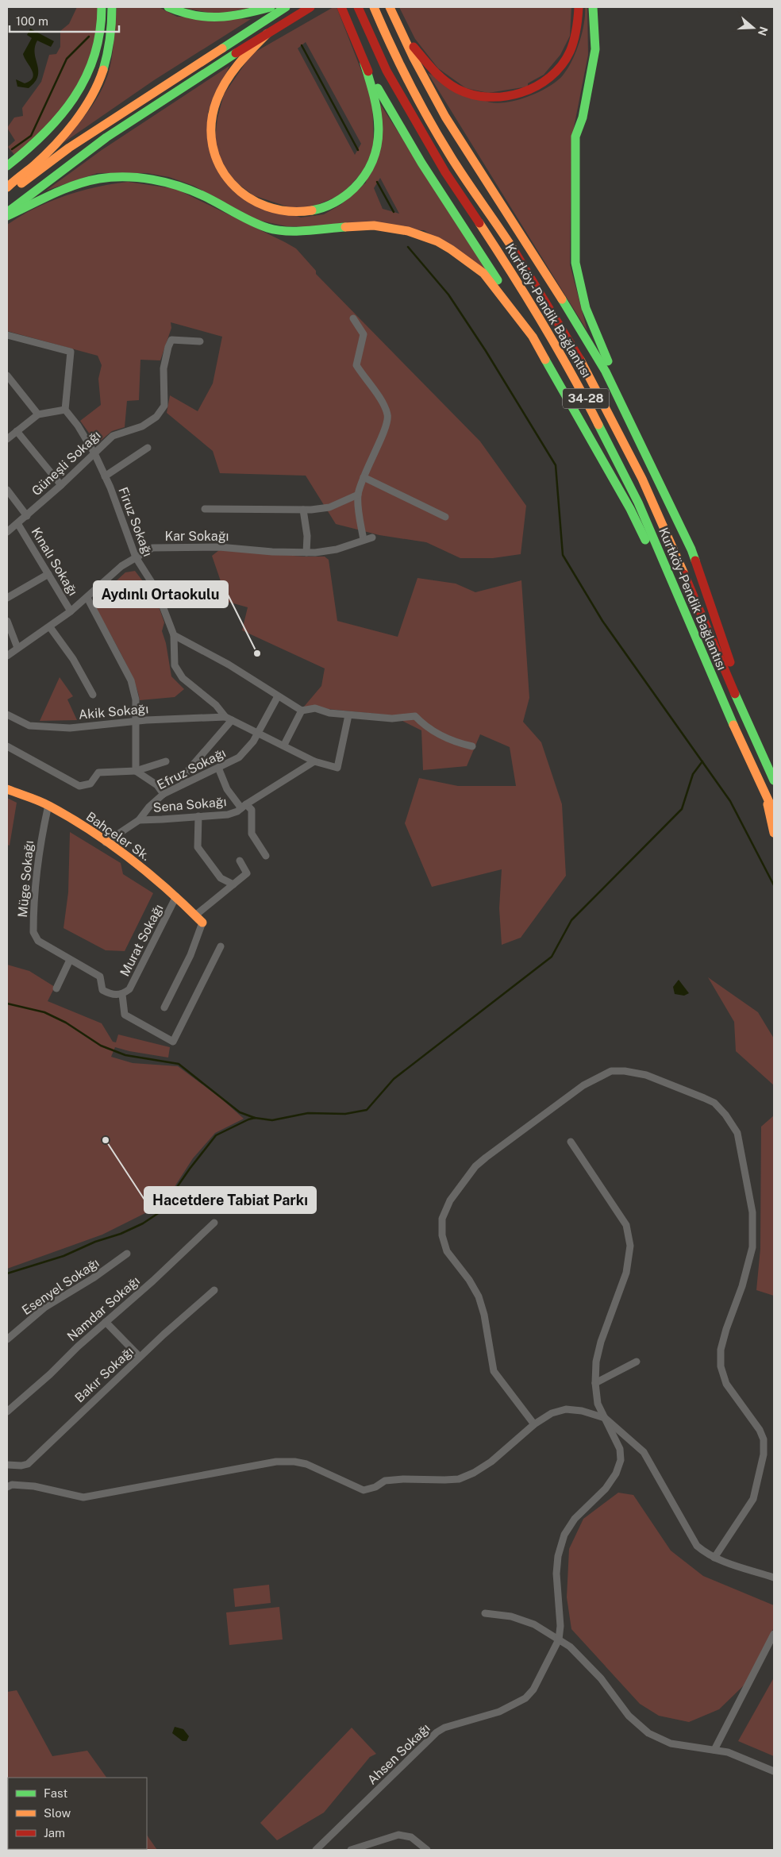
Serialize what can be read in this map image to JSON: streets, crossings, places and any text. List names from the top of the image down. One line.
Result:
{"streets":{"main road":["Kurtköy-Pendik Bağlantısı","34-28","Bahçeler Sk."],"street":["Güneşli Sokağı","Firuz Sokağı","Kar Sokağı","Kınalı Sokağı","Akik Sokağı","Efruz Sokağı","Sena Sokağı","Müge Sokağı","Murat Sokağı","Esenyel Sokağı","Namdar Sokağı","Bakır Sokağı","Ahsen Sokağı"]},"crossings":[["Güneşli Sokağı","Firuz Sokağı"],["Güneşli Sokağı","Kınalı Sokağı"],["Firuz Sokağı","Kar Sokağı"],["Firuz Sokağı","Akik Sokağı"],["Kar Sokağı","Kınalı Sokağı"],["Efruz Sokağı","Sena Sokağı"],["Sena Sokağı","Bahçeler Sk."],["Bahçeler Sk.","Müge Sokağı"],["Bahçeler Sk.","Murat Sokağı"],["Müge Sokağı","Murat Sokağı"]],"places":["Aydınlı Ortaokulu","Hacetdere Tabiat Parkı"],"legend":["Fast","Slow","Jam"],"scale_bar":"100 m","north":"right"}
